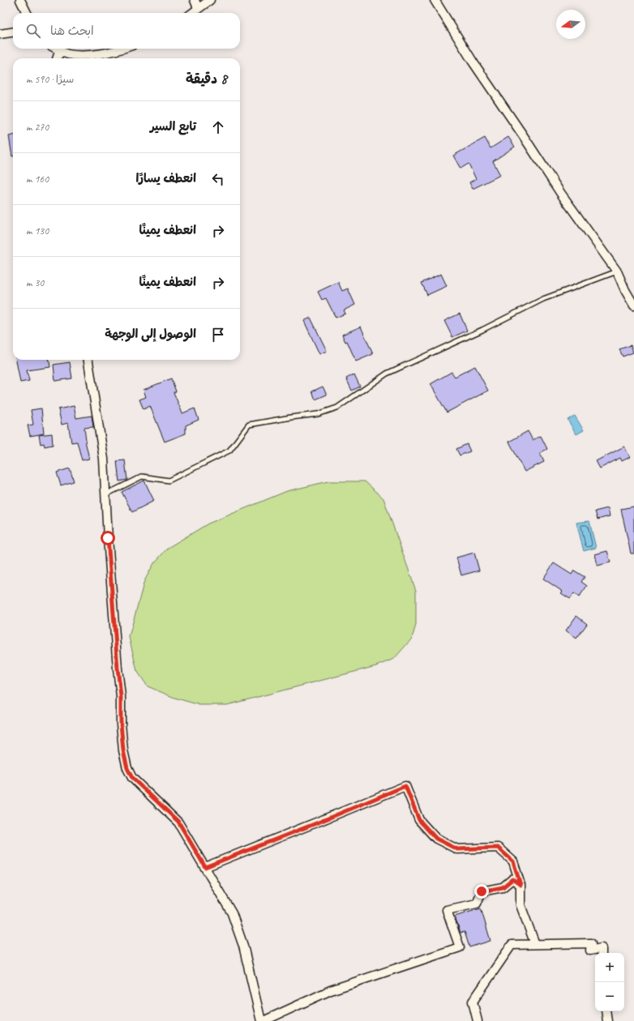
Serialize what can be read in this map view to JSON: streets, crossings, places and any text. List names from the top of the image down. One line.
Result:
{"north":"left","page":{"search":"ابحث هنا","heading":["8 دقيقة","سيرًا · 590 m"],"list":[["تابع السير","270 m"],["انعطف يسارًا","160 m"],["انعطف يمينًا","130 m"],["انعطف يمينًا","30 m"],"الوصول إلى الوجهة"],"map_buttons":["+","−"]}}
